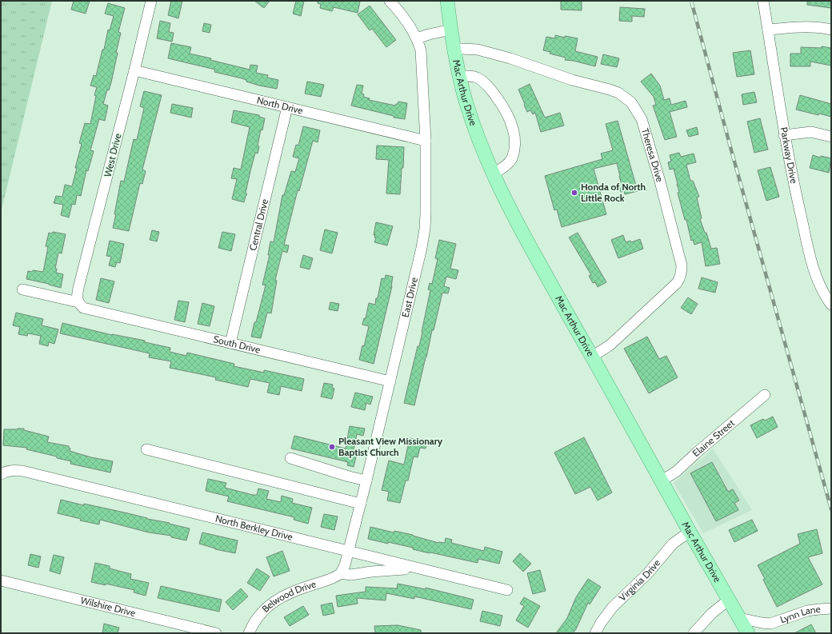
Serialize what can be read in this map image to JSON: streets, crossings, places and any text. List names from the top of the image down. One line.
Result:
{"streets":{"main road":["Mac Arthur Drive"],"street":["North Drive","West Drive","Theresa Drive","Parkway Drive","Central Drive","East Drive","South Drive","Elaine Street","North Berkley Drive","Virginia Drive","Belwood Drive","Wilshire Drive","Lynn Lane"]},"crossings":[["Mac Arthur Drive","Theresa Drive"],["Mac Arthur Drive","Elaine Street"],["Mac Arthur Drive","Virginia Drive"],["Mac Arthur Drive","Lynn Lane"],["North Drive","West Drive"],["North Drive","Central Drive"],["North Drive","East Drive"],["West Drive","South Drive"],["Central Drive","South Drive"],["East Drive","South Drive"],["East Drive","North Berkley Drive"]],"places":["Honda of North Little Rock","Pleasant View Missionary Baptist Church"]}
